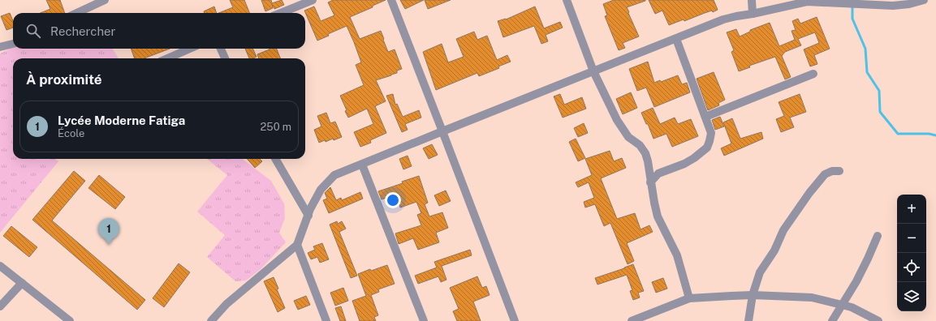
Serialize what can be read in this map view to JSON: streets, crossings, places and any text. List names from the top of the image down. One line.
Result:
{"page":{"search":"Rechercher","heading":"À proximité","list":[{"mark":"1","name":"Lycée Moderne Fatiga","note":"École","value":"250 m"}],"map_buttons":["+","−"],"pins":"1"}}
